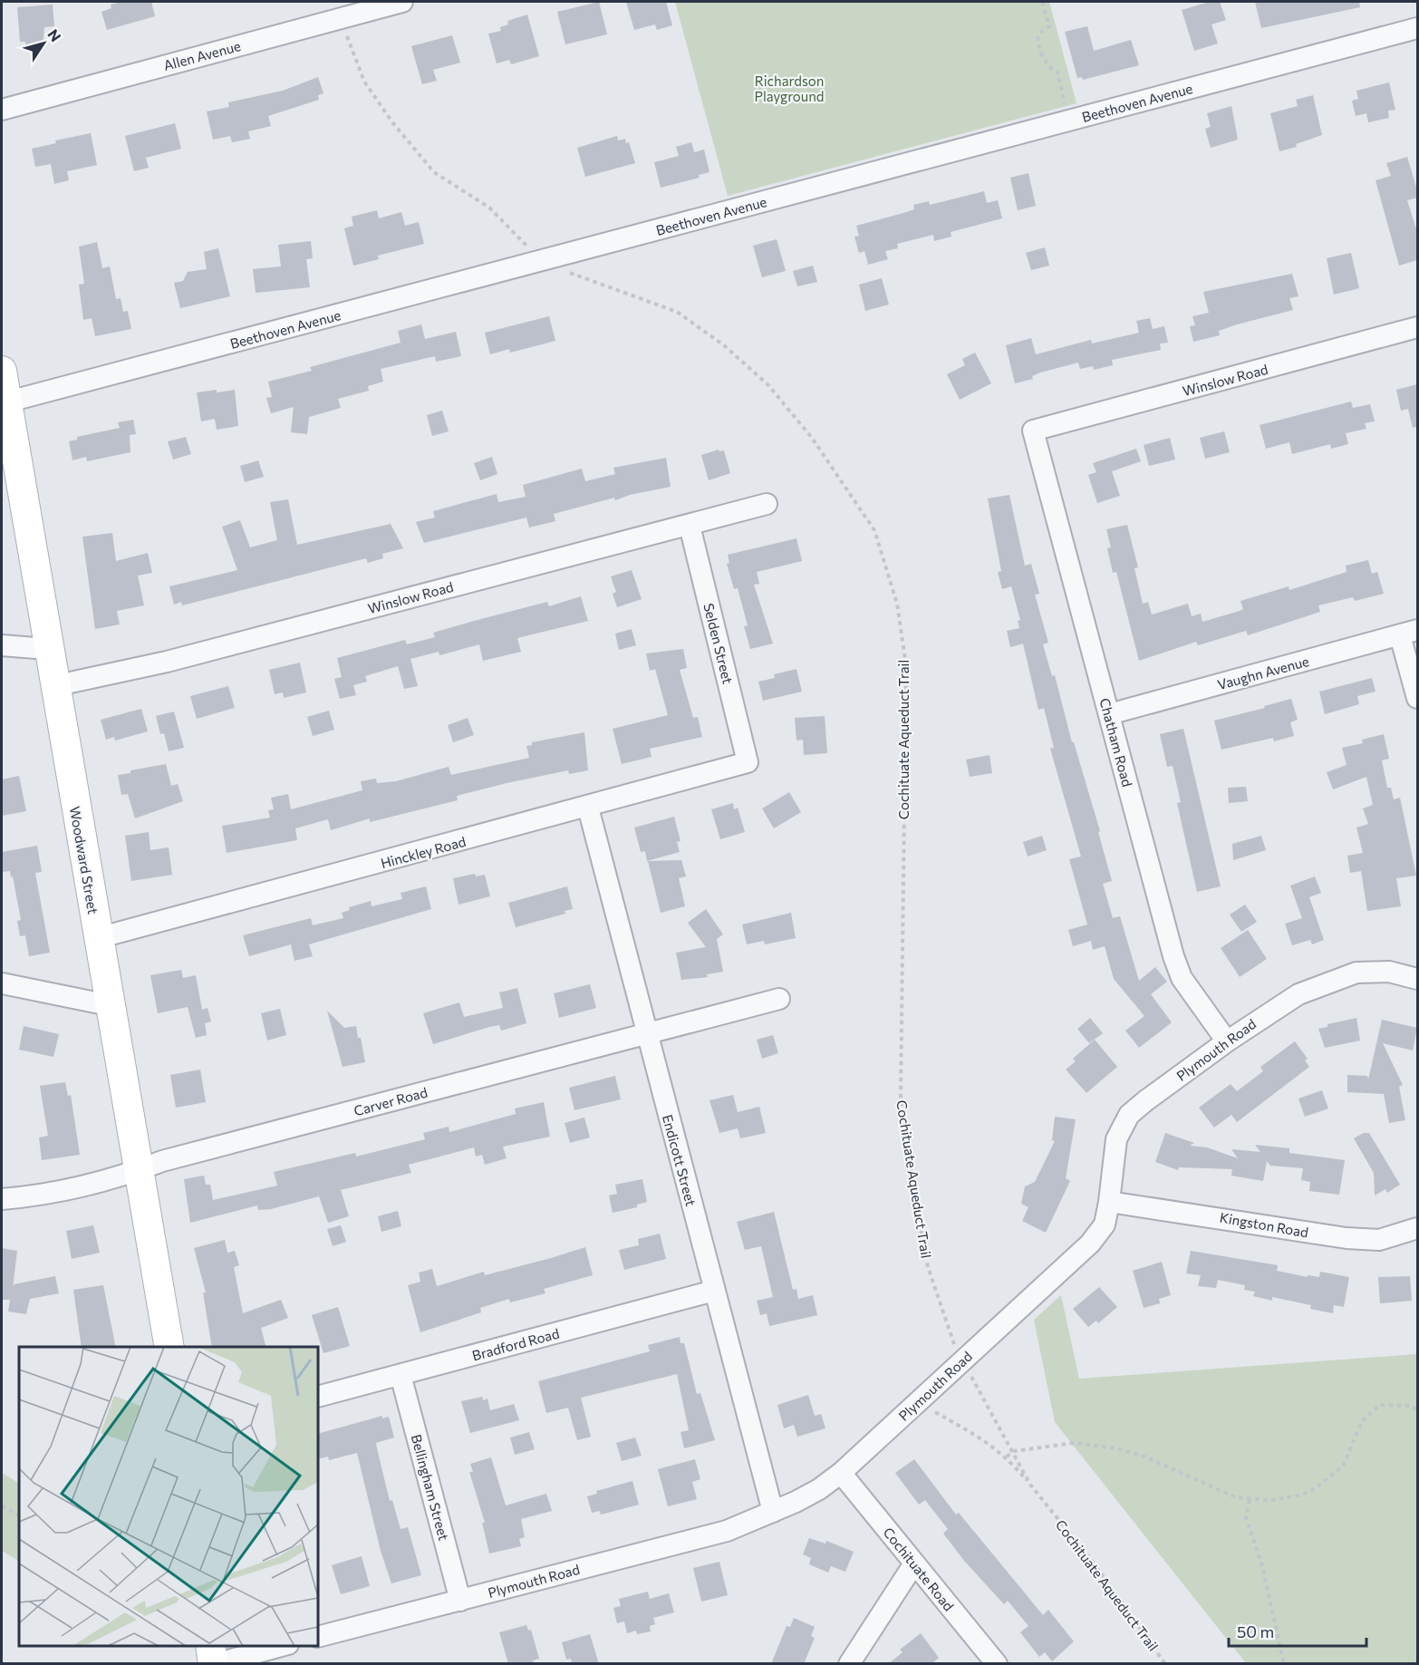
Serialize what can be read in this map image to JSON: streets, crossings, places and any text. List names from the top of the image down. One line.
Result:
{"streets":{"street":["Allen Avenue","Beethoven Avenue","Winslow Road","Selden Street","Vaughn Avenue","Chatham Road","Hinckley Road","Woodward Street","Plymouth Road","Carver Road","Endicott Street","Kingston Road","Bradford Road","Bellingham Street","Cochituate Road"],"path":["Cochituate Aqueduct Trail"]},"crossings":[["Allen Avenue","Cochituate Aqueduct Trail"],["Beethoven Avenue","Cochituate Aqueduct Trail"],["Beethoven Avenue","Woodward Street"],["Winslow Road","Selden Street"],["Winslow Road","Chatham Road"],["Winslow Road","Woodward Street"],["Selden Street","Hinckley Road"],["Vaughn Avenue","Chatham Road"],["Cochituate Aqueduct Trail","Plymouth Road"],["Chatham Road","Plymouth Road"],["Hinckley Road","Woodward Street"],["Hinckley Road","Endicott Street"],["Woodward Street","Carver Road"],["Plymouth Road","Endicott Street"],["Plymouth Road","Kingston Road"],["Plymouth Road","Bellingham Street"],["Plymouth Road","Cochituate Road"],["Carver Road","Endicott Street"],["Endicott Street","Bradford Road"],["Bradford Road","Bellingham Street"]],"parks":["Richardson Playground"],"scale_bar":"50 m","north":"top right"}
